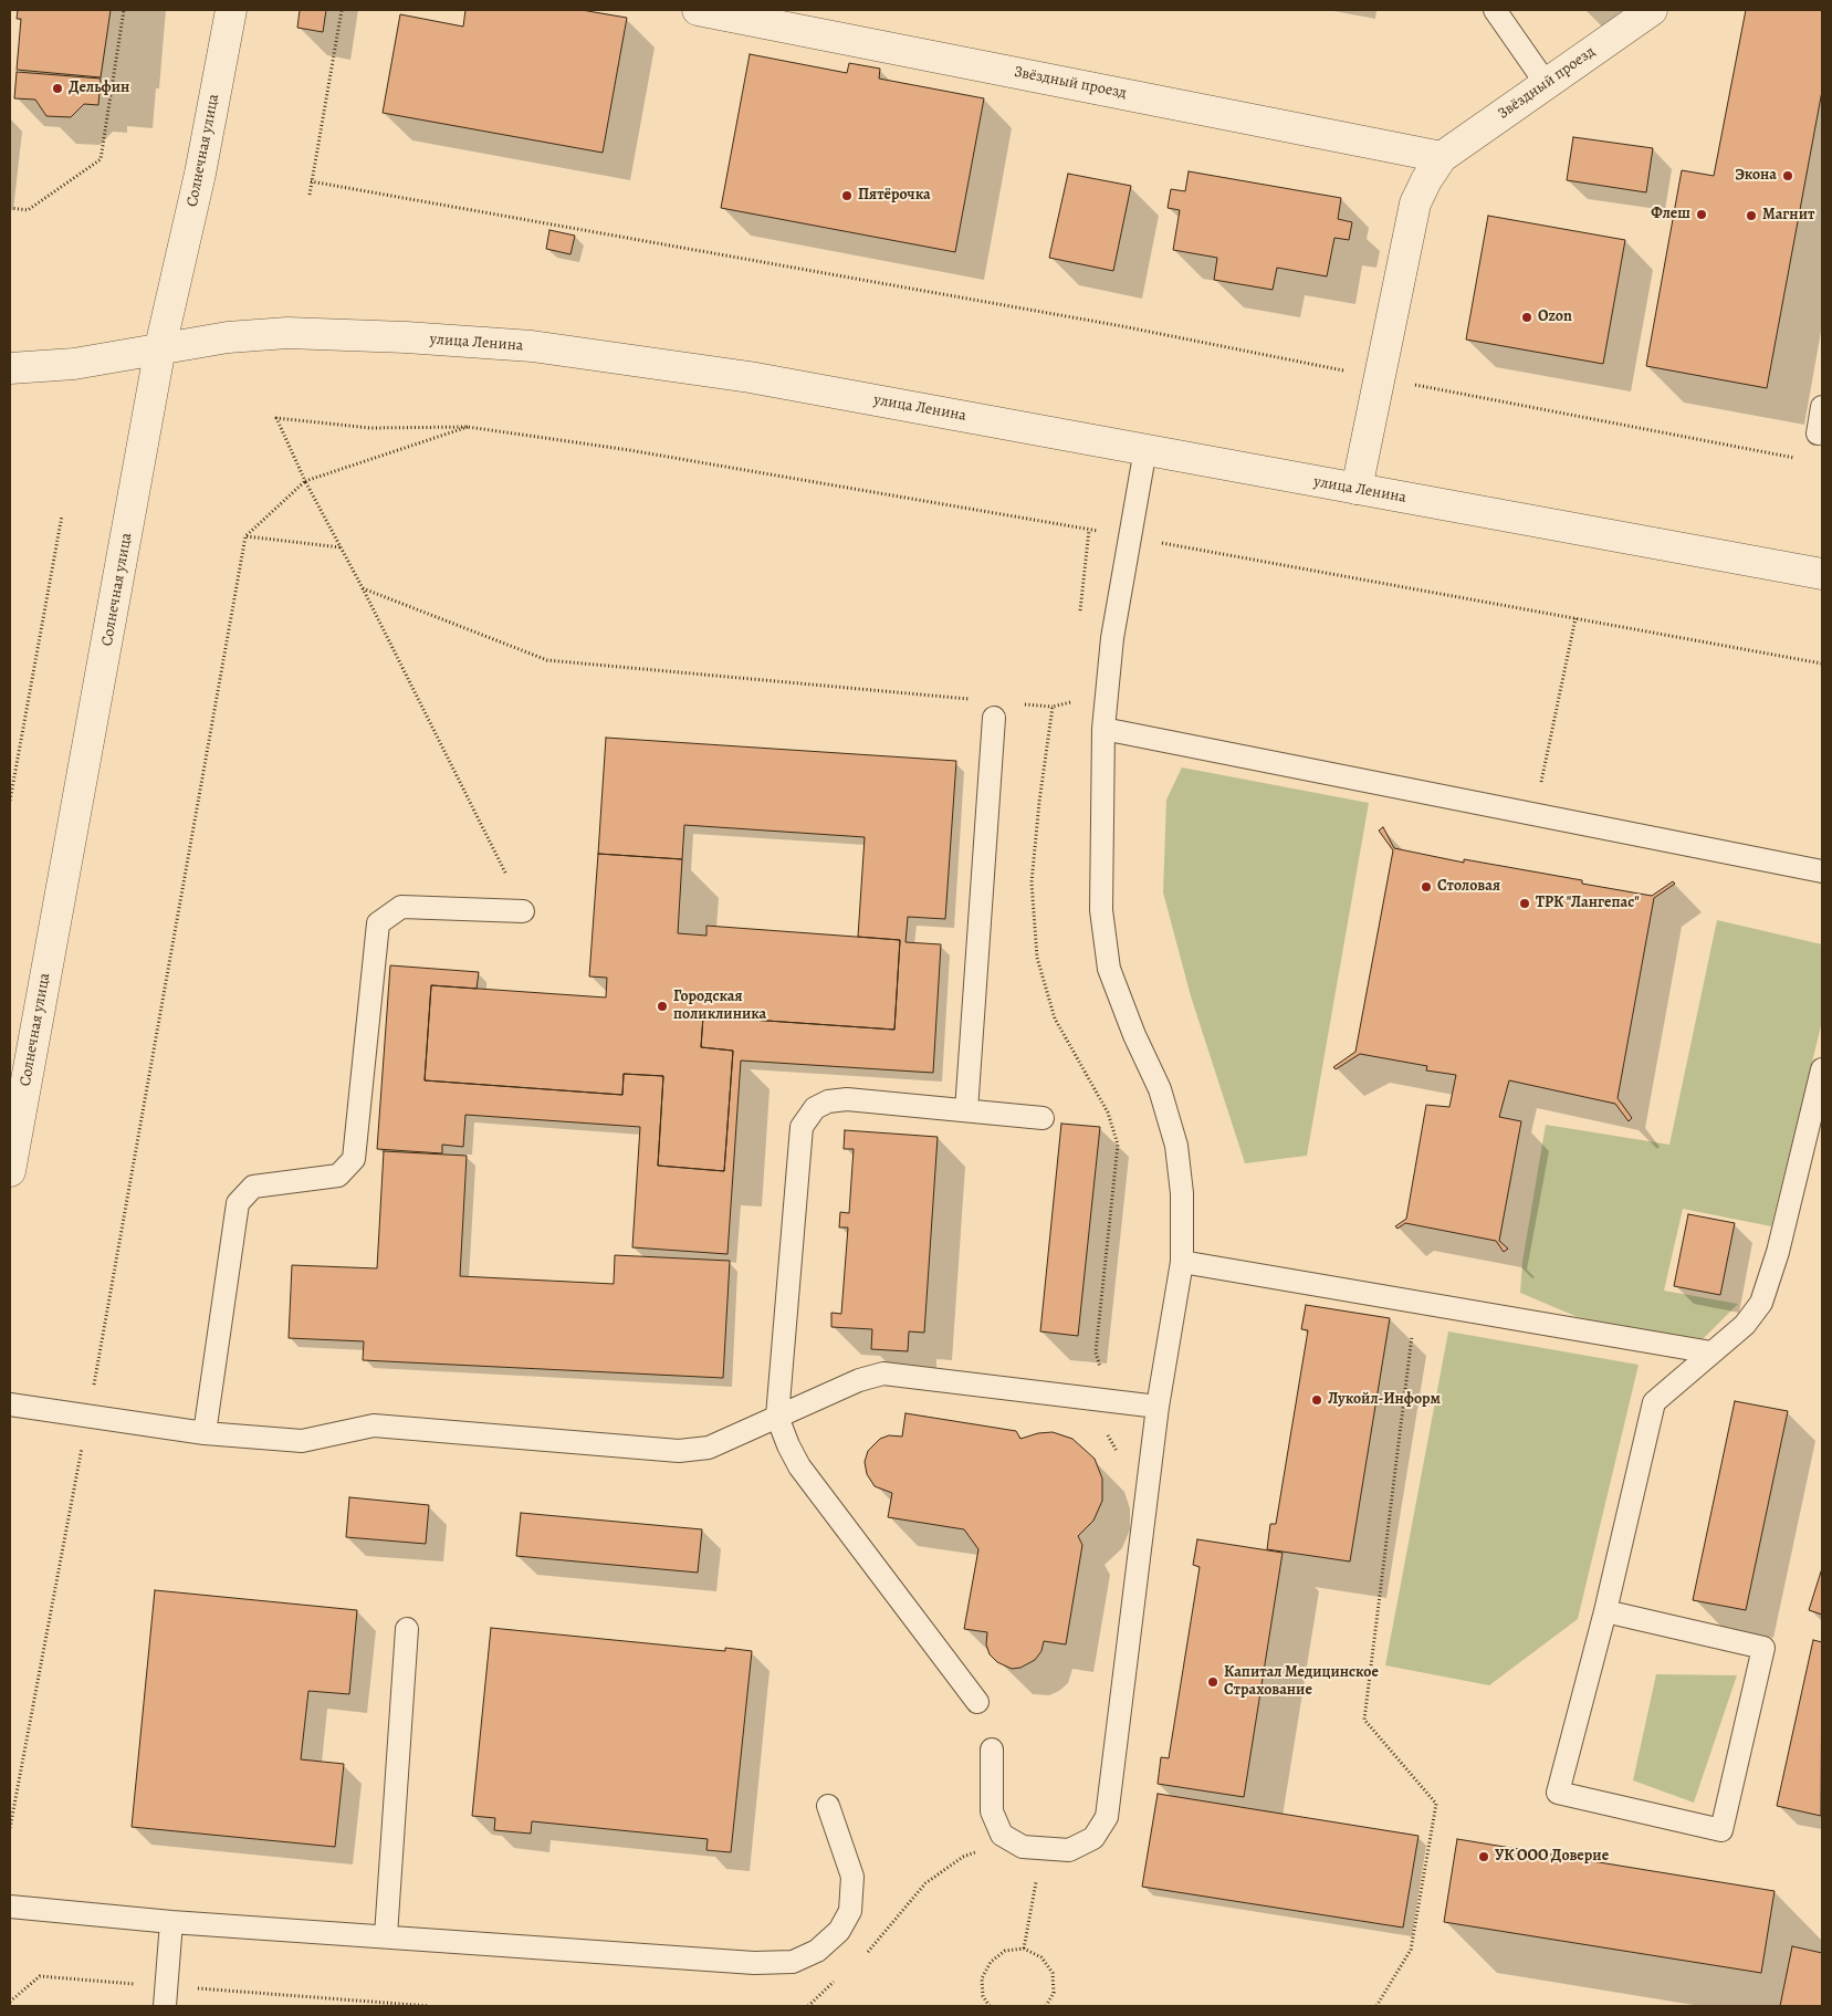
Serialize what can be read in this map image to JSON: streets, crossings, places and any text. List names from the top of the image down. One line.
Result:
{"streets":{"street":["Звёздный проезд","Солнечная улица","улица Ленина"]},"crossings":[["Звёздный проезд","улица Ленина"],["Солнечная улица","улица Ленина"]],"places":["Дельфин","Экона","Пятёрочка","Флеш","Магнит","Ozon","Столовая","ТРК \"Лангепас\"","Городская поликлиника","Лукойл-Информ","Капитал Медицинское Страхование","УК ООО Доверие"]}
